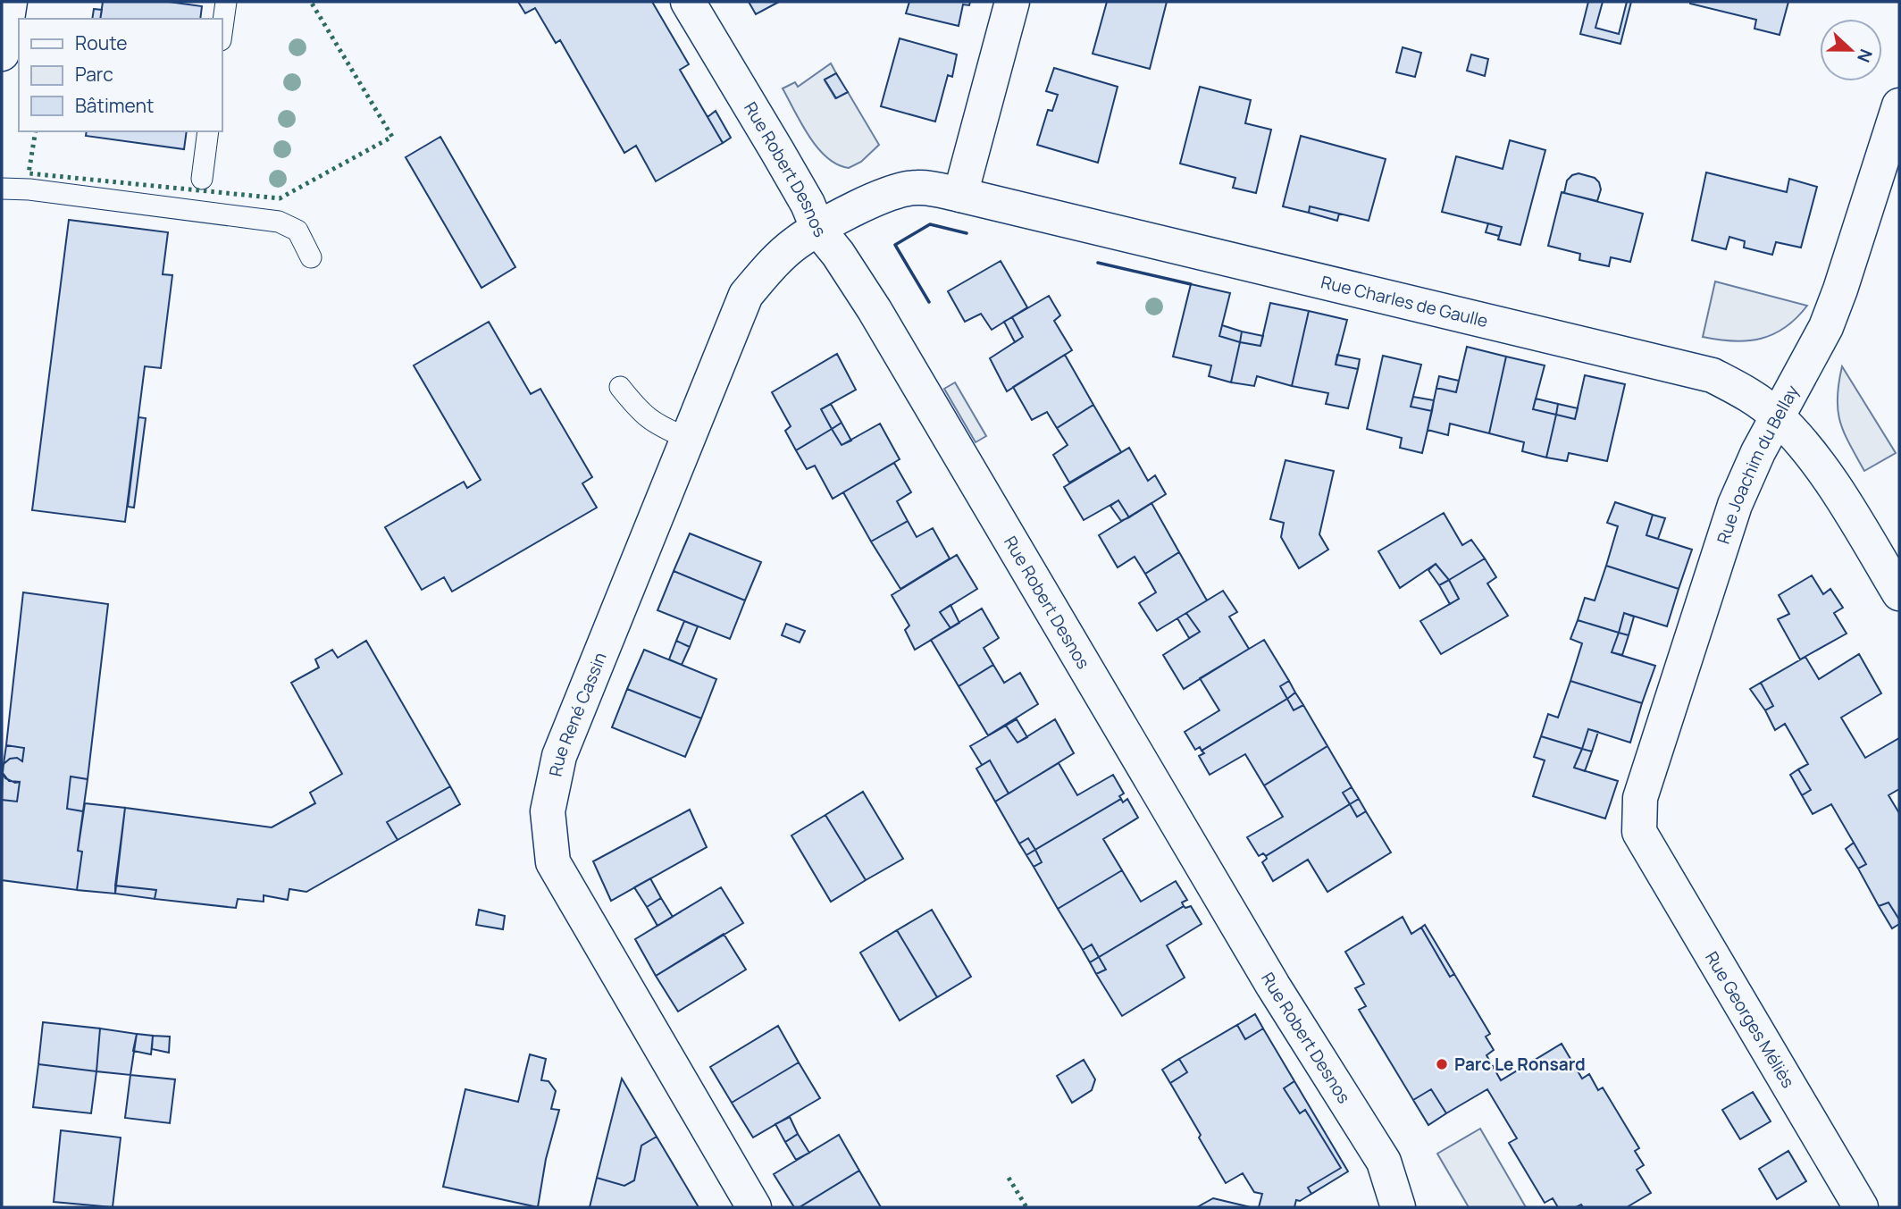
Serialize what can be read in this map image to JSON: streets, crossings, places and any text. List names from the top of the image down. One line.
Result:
{"streets":{"street":["Rue Robert Desnos","Rue Charles de Gaulle","Rue Joachim du Bellay","Rue René Cassin","Rue Georges Méliès"]},"crossings":[["Rue Robert Desnos","Rue Charles de Gaulle"],["Rue Robert Desnos","Rue René Cassin"],["Rue Charles de Gaulle","Rue Joachim du Bellay"],["Rue Charles de Gaulle","Rue René Cassin"],["Rue Joachim du Bellay","Rue Georges Méliès"]],"places":["Parc Le Ronsard"],"legend":["Route","Parc","Bâtiment"],"north":"right"}
